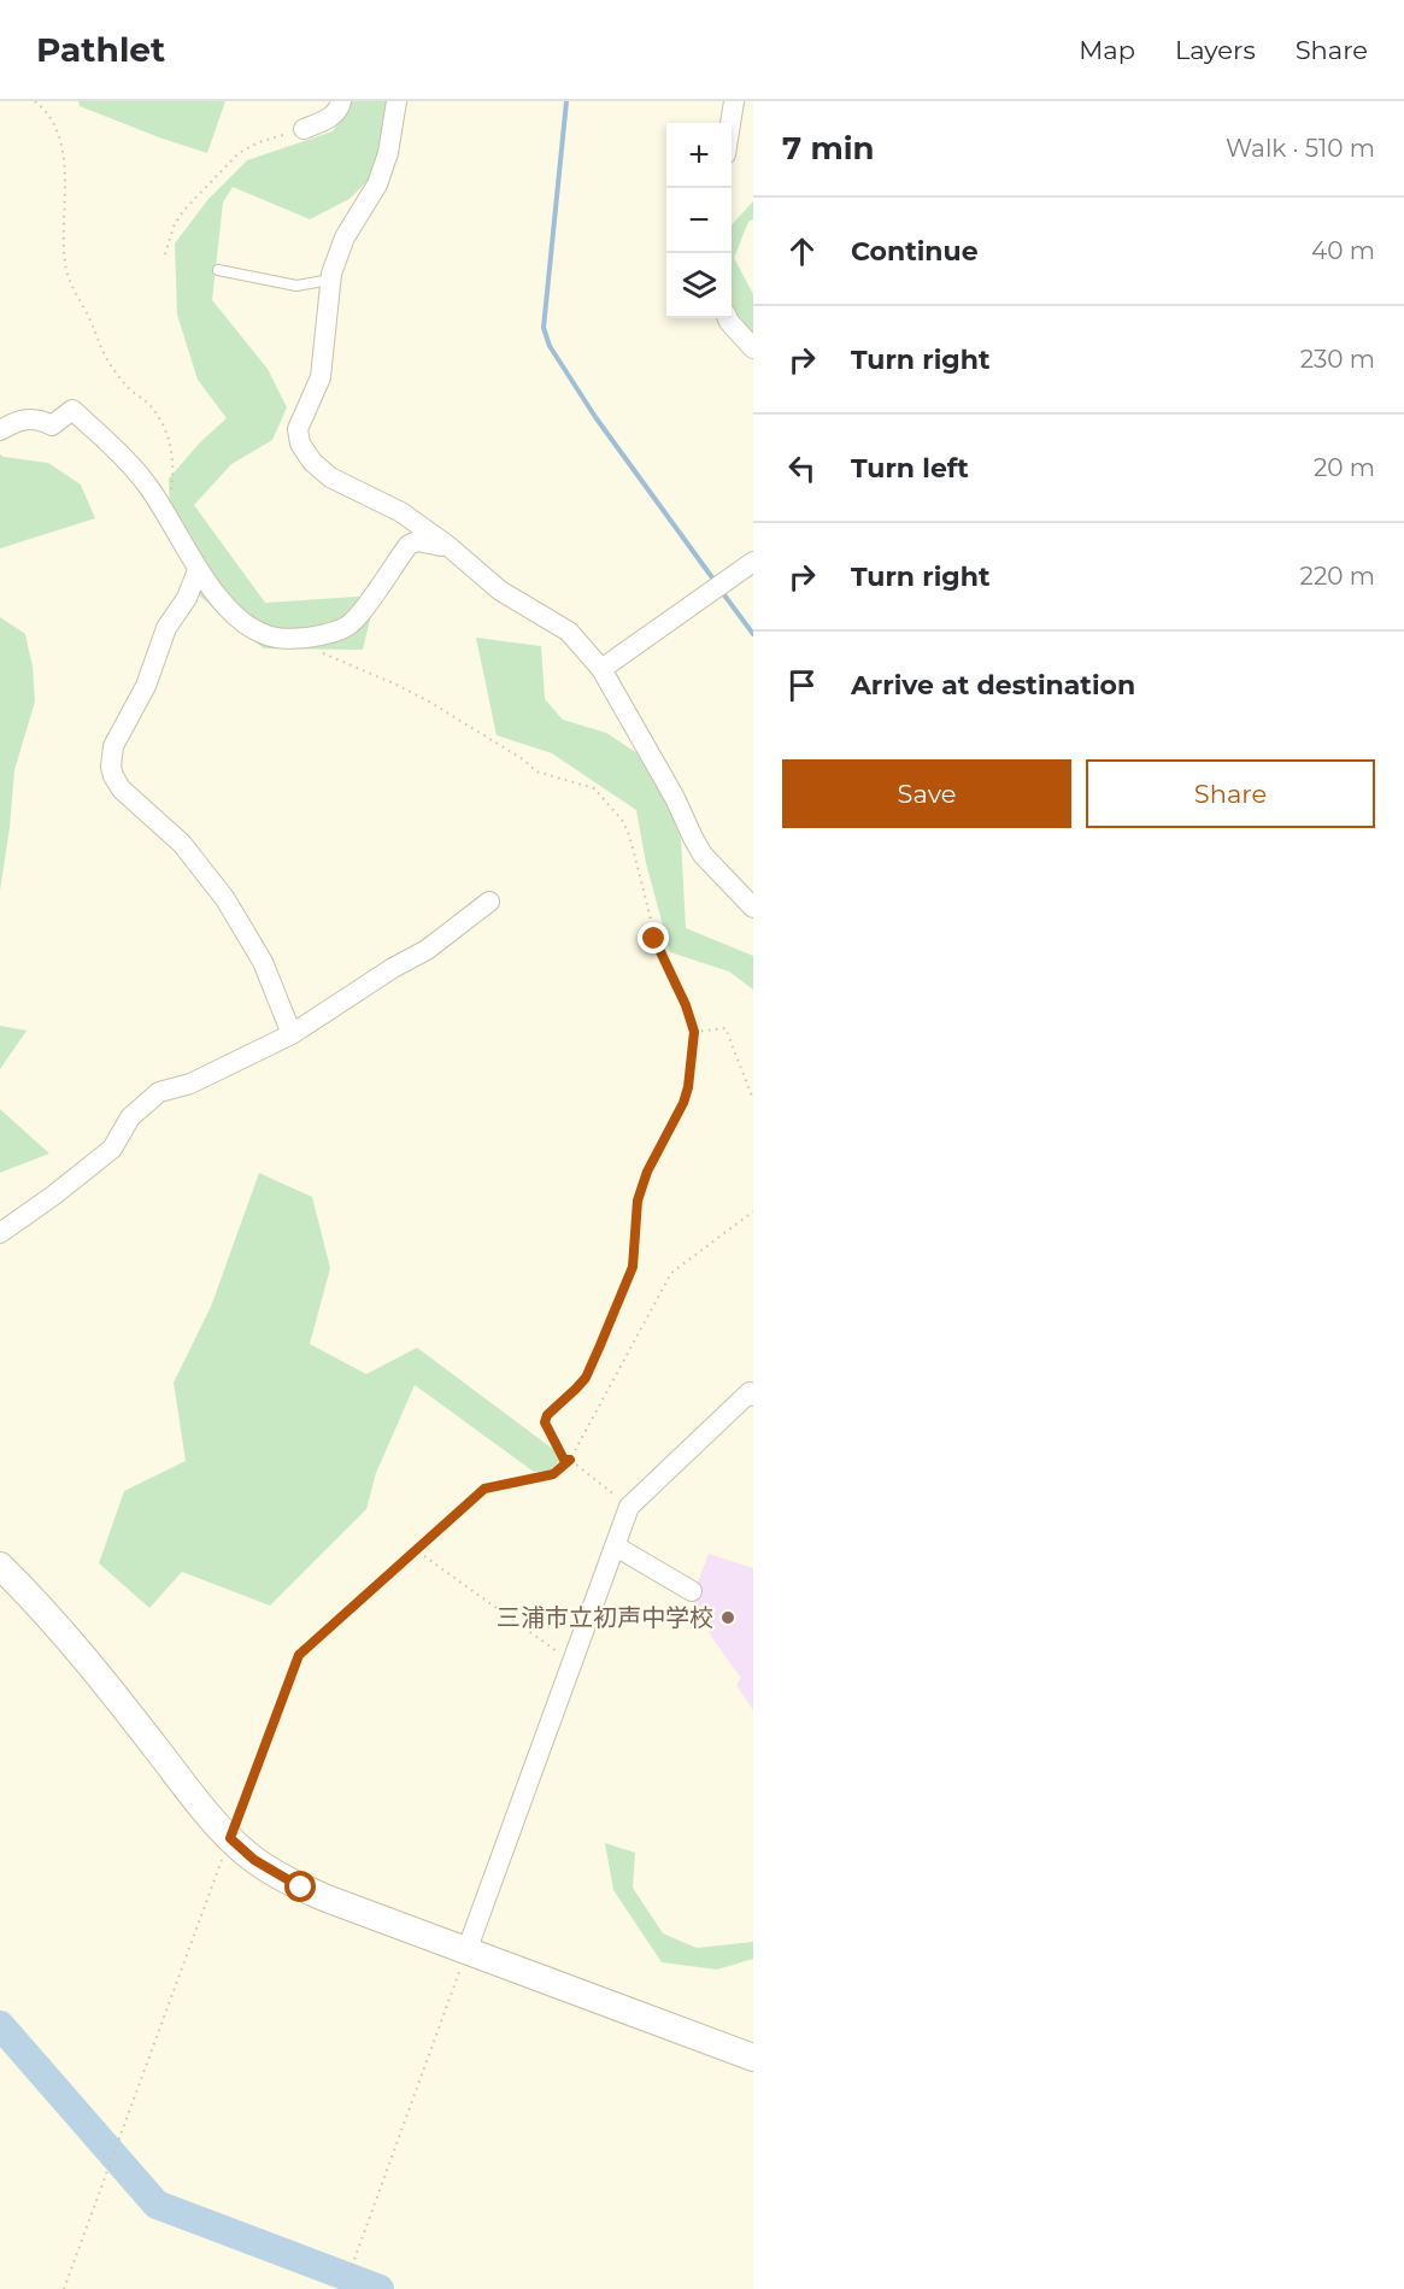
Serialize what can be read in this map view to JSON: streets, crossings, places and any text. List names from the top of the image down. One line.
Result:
{"places":["三浦市立初声中学校"],"page":{"header":"Pathlet","nav":["Map","Layers","Share"],"heading":["7 min","Walk · 510 m"],"map_buttons":["+","−"],"list":[["Continue","40 m"],["Turn right","230 m"],["Turn left","20 m"],["Turn right","220 m"],"Arrive at destination"],"buttons":["Save","Share"]}}
